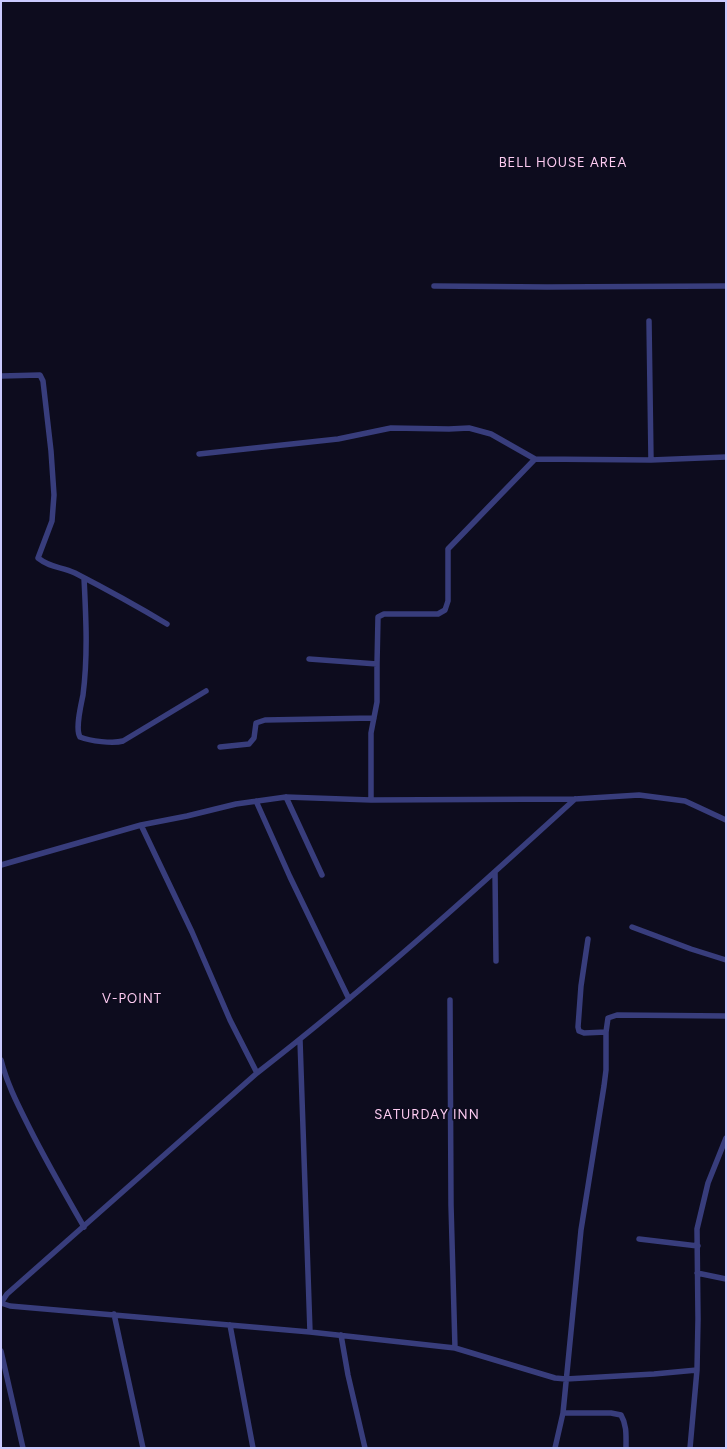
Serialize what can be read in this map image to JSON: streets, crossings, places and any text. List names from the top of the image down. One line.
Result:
{"districts":["BELL HOUSE AREA","V-POINT","SATURDAY INN"]}
